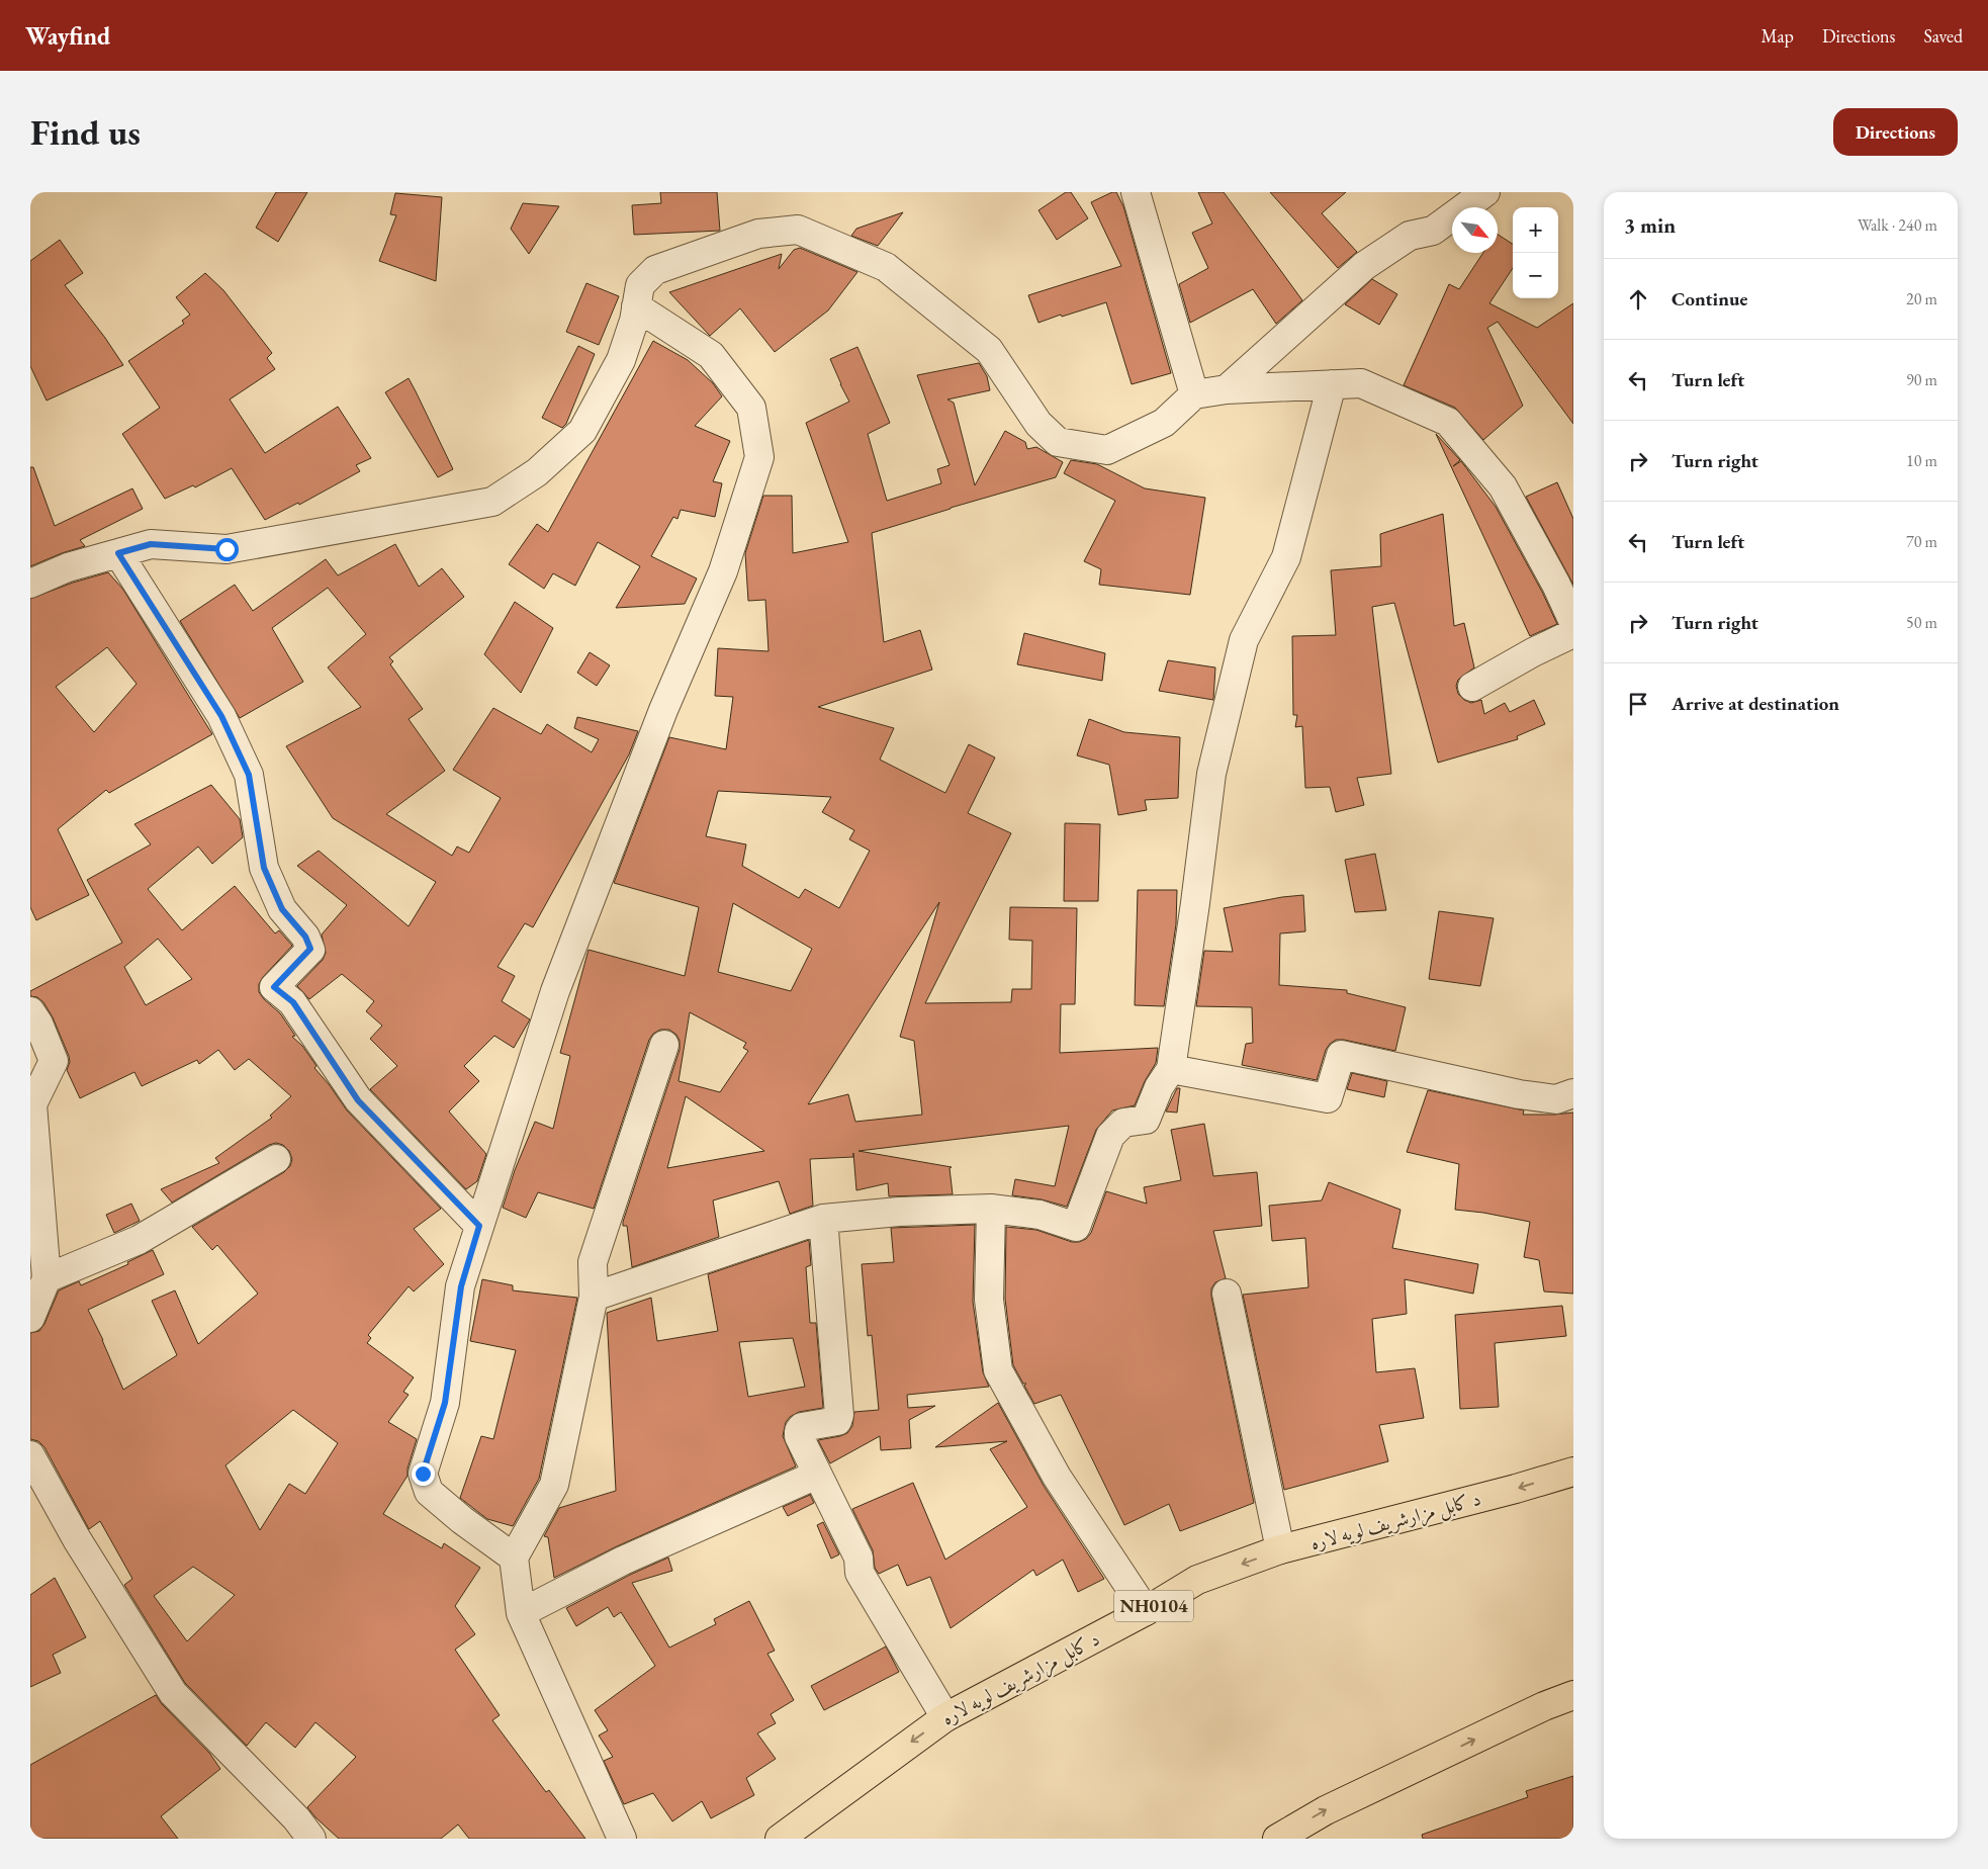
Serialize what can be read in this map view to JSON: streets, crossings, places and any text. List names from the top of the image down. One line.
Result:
{"streets":{"highway":["د کابل مزارشریف لویه لاره","NH0104"]},"north":"bottom right","page":{"header":"Wayfind","nav":["Map","Directions","Saved"],"buttons":"Directions","title":"Find us","heading":["3 min","Walk · 240 m"],"map_buttons":["+","−"],"list":[["Continue","20 m"],["Turn left","90 m"],["Turn right","10 m"],["Turn left","70 m"],["Turn right","50 m"],"Arrive at destination"]}}
